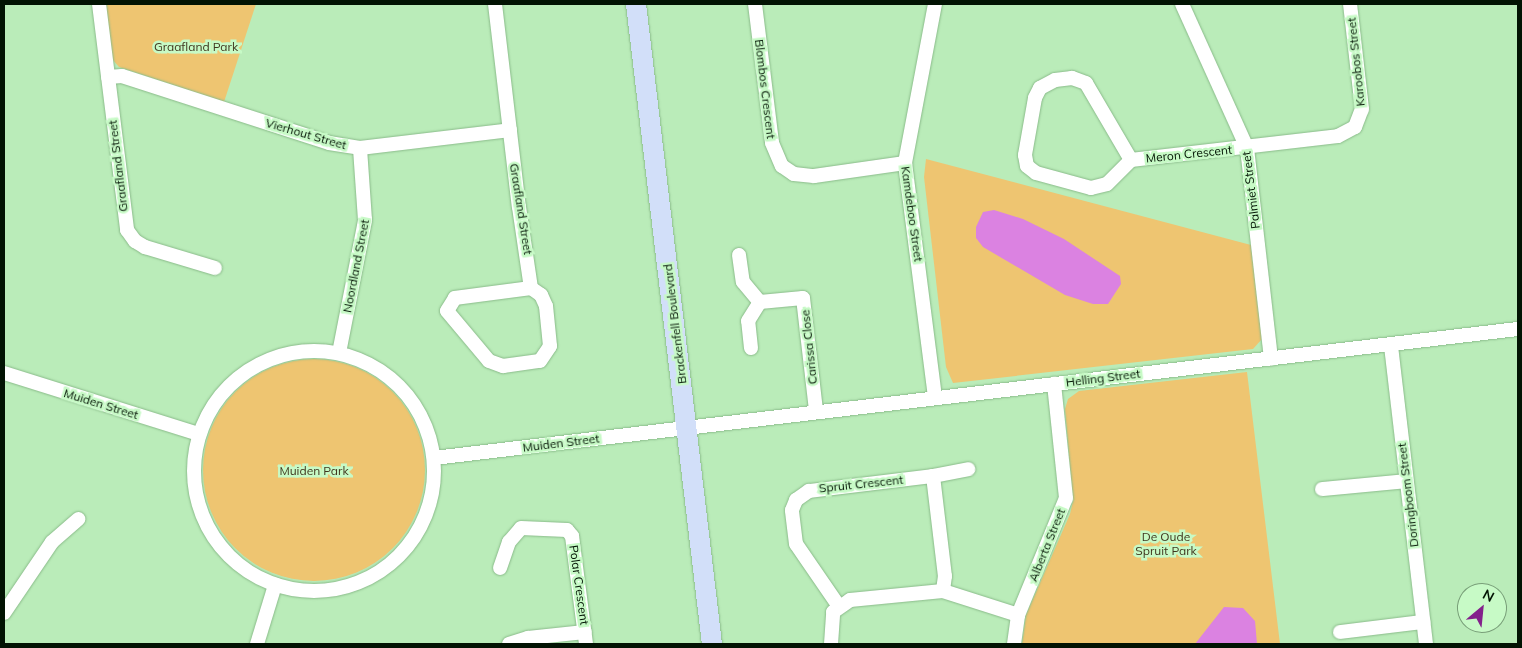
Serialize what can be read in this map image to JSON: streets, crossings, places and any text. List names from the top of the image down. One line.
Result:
{"streets":{"street":["Karoobos Street","Blombos Crescent","Vierhout Street","Meron Crescent","Graafland Street","Palmiet Street","Kamdeboo Street","Noordland Street","Brackenfell Boulevard","Carissa Close","Helling Street","Muiden Street","Spruit Crescent","Doringboom Street","Alberta Street","Polar Crescent"]},"crossings":[["Karoobos Street","Meron Crescent"],["Karoobos Street","Palmiet Street"],["Blombos Crescent","Kamdeboo Street"],["Vierhout Street","Graafland Street"],["Vierhout Street","Noordland Street"],["Meron Crescent","Palmiet Street"],["Palmiet Street","Helling Street"],["Kamdeboo Street","Helling Street"],["Brackenfell Boulevard","Helling Street"],["Brackenfell Boulevard","Muiden Street"],["Carissa Close","Helling Street"],["Helling Street","Muiden Street"],["Helling Street","Doringboom Street"],["Helling Street","Alberta Street"]],"parks":["Graafland Park","Muiden Park","De Oude Spruit Park"],"north":"top right"}
